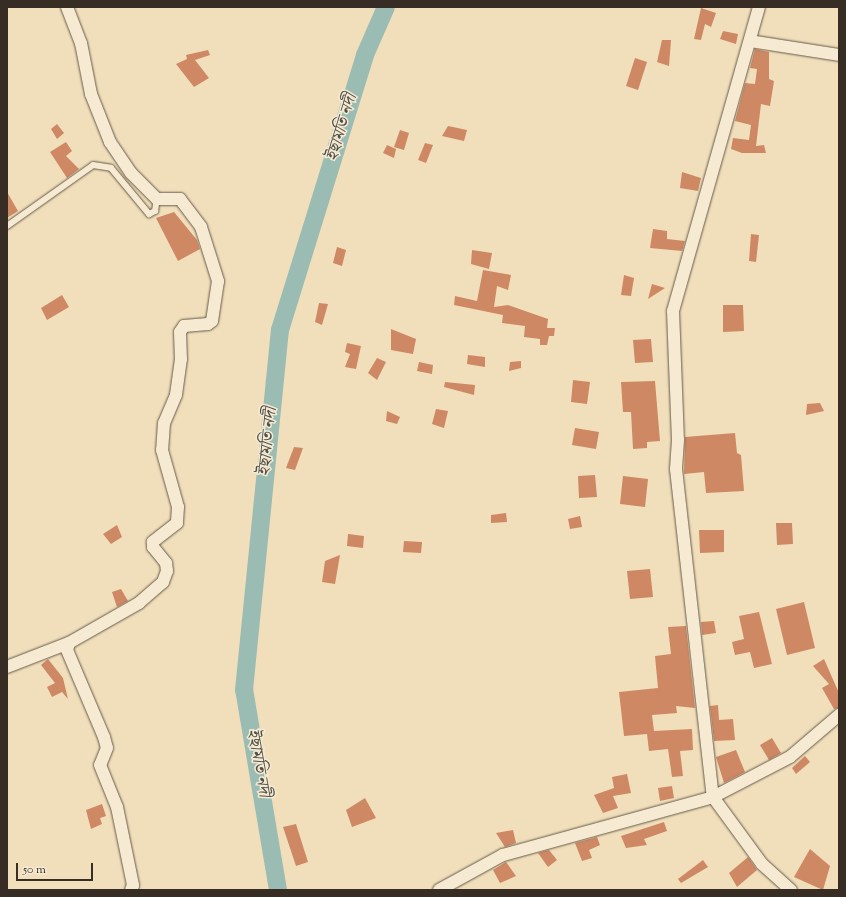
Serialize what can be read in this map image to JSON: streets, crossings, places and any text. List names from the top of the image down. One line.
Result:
{"water":["ইছামতি নদী"],"scale_bar":"50 m"}
